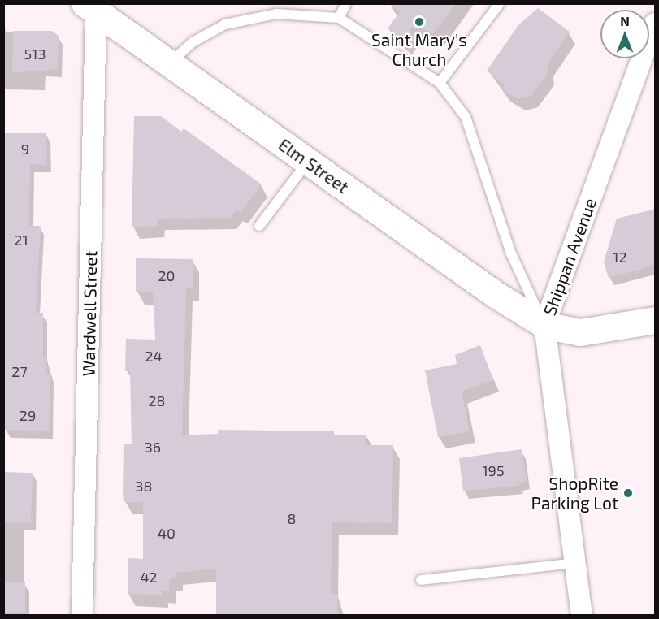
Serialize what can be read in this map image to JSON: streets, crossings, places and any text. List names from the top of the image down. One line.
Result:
{"streets":{"main road":["Elm Street"],"street":["Shippan Avenue","Wardwell Street"]},"crossings":[["Elm Street","Shippan Avenue"],["Elm Street","Wardwell Street"]],"places":["Saint Mary's Church","ShopRite Parking Lot"],"house_numbers":["513","9","21","12","20","24","27","28","29","36","195","38","8","40","42"],"north":"top"}
